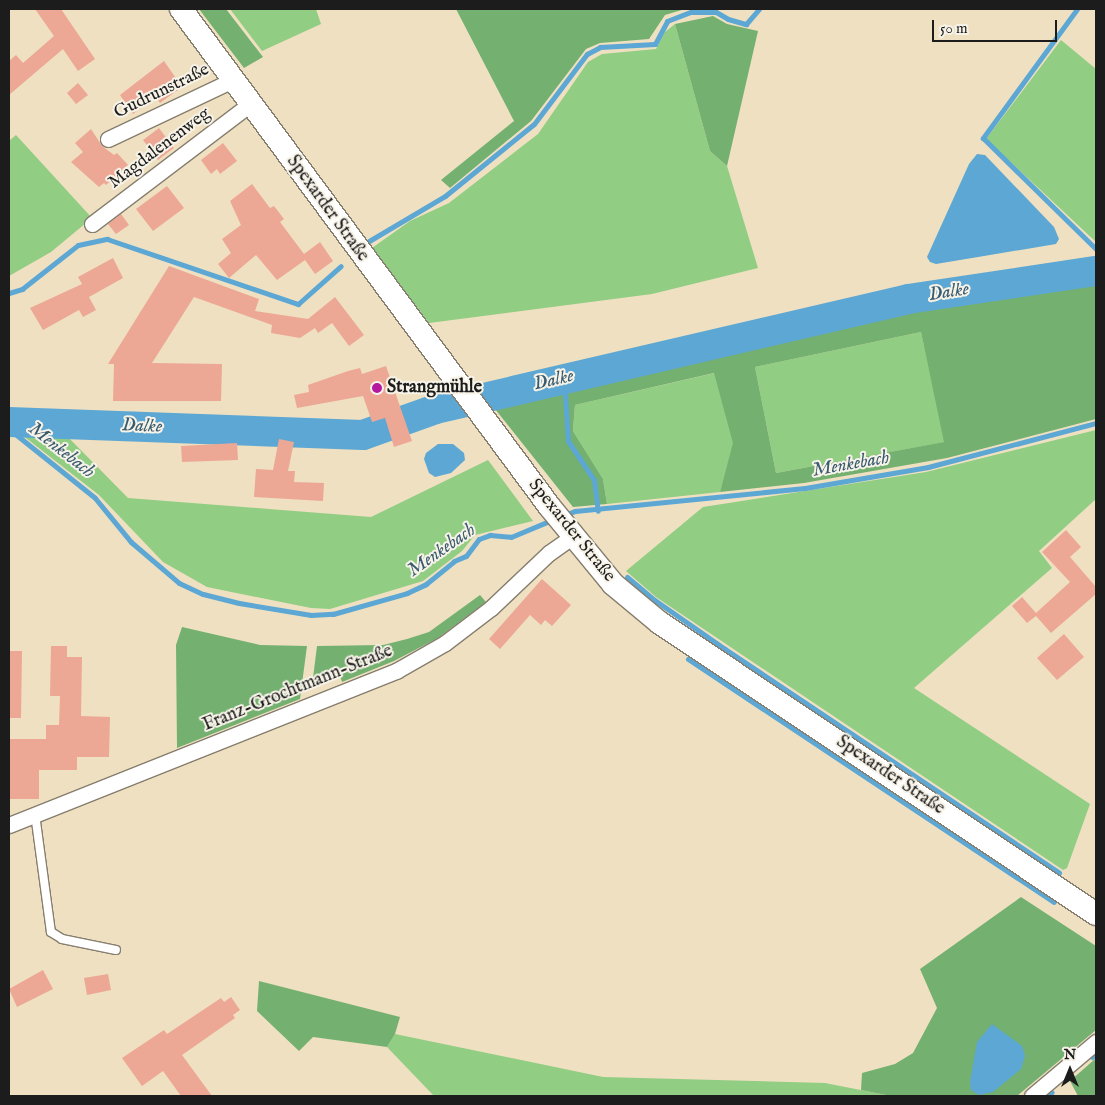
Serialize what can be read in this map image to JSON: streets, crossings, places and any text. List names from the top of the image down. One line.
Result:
{"streets":{"main road":["Spexarder Straße"],"street":["Gudrunstraße","Magdalenenweg","Franz-Grochtmann-Straße"]},"crossings":[["Gudrunstraße","Spexarder Straße"],["Magdalenenweg","Spexarder Straße"],["Spexarder Straße","Franz-Grochtmann-Straße"]],"water":["Dalke","Menkebach"],"places":["Strangmühle"],"scale_bar":"50 m","north":"top"}
